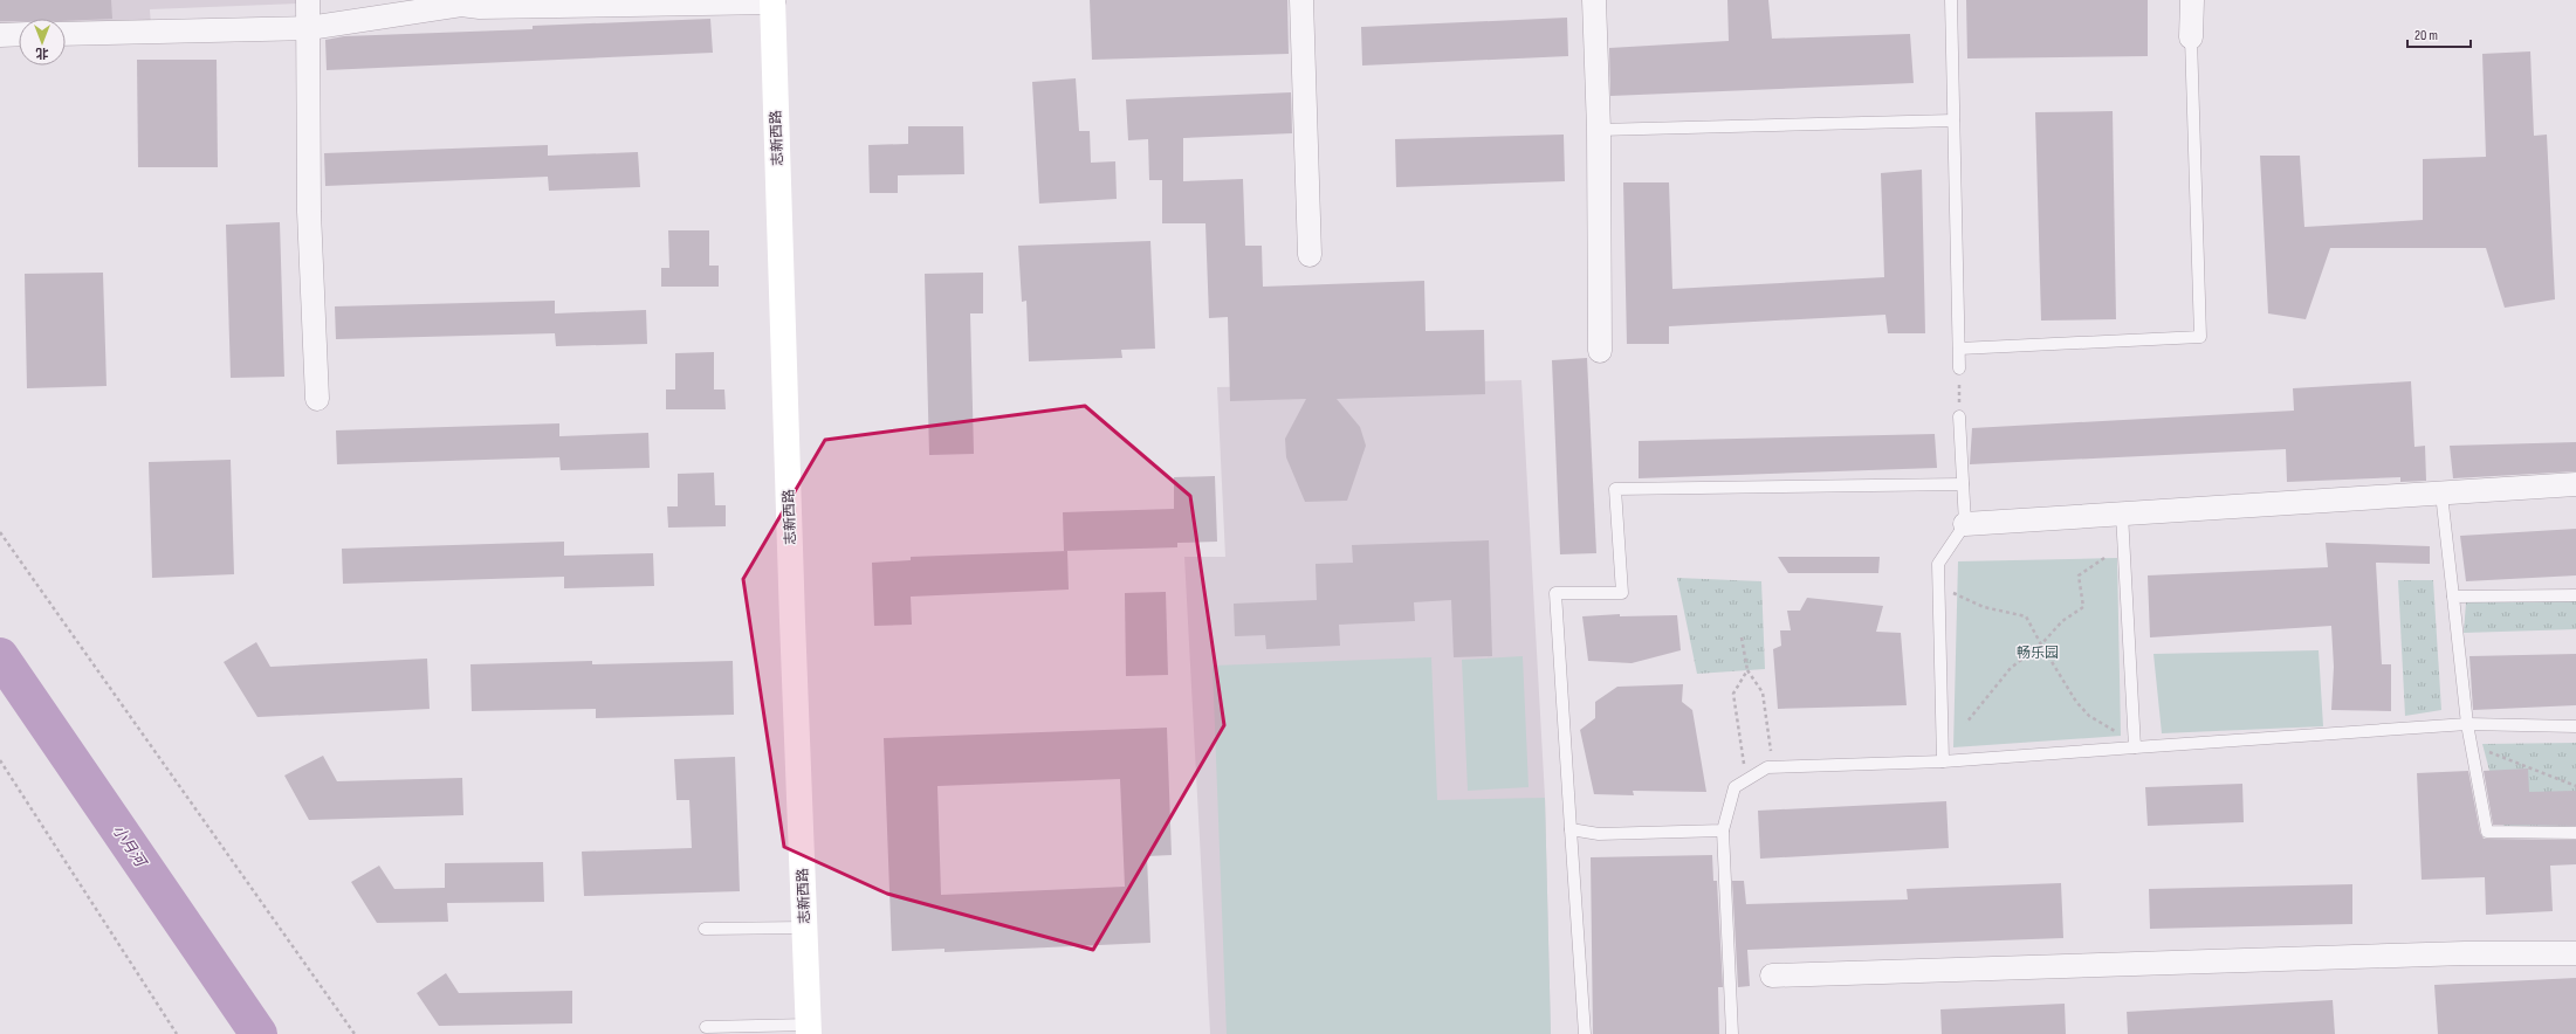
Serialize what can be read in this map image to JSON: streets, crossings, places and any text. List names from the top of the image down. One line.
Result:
{"streets":{"street":["志新西路"]},"water":["小月河"],"parks":["畅乐园"],"scale_bar":"20 m","north":"bottom"}
